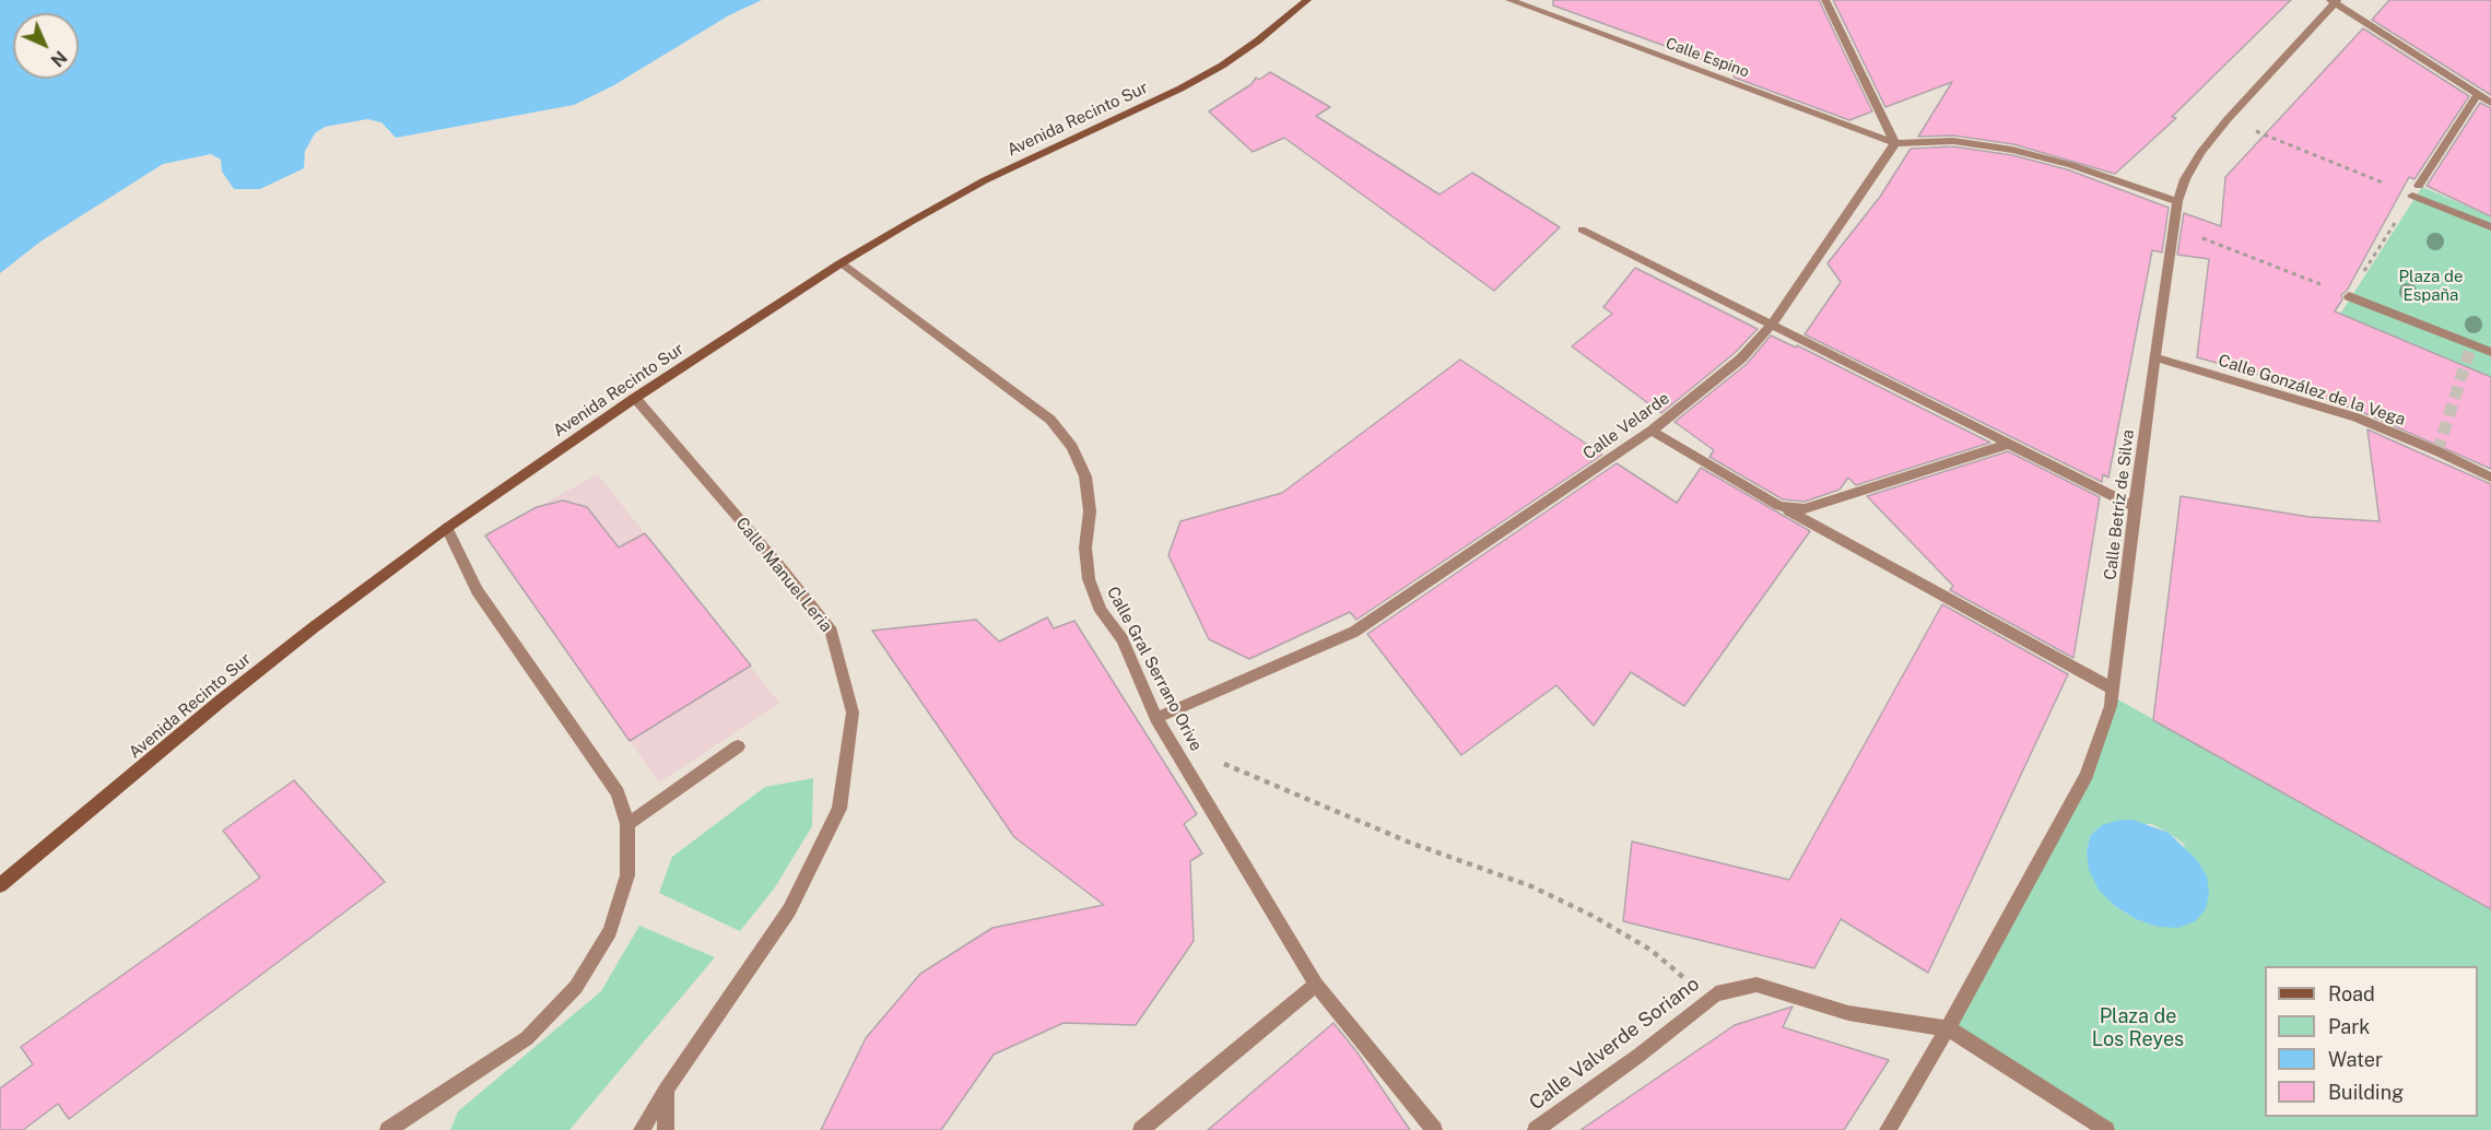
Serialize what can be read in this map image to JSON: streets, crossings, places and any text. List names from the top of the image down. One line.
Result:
{"streets":{"main road":["Avenida Recinto Sur"],"street":["Calle Espino","Calle González de la Vega","Calle Velarde","Calle Betriz de Silva","Calle Manuel Leria","Calle Gral Serrano Orive","Calle Valverde Soriano"]},"crossings":[["Calle Espino","Calle Velarde"],["Avenida Recinto Sur","Calle Manuel Leria"],["Avenida Recinto Sur","Calle Gral Serrano Orive"],["Calle González de la Vega","Calle Betriz de Silva"],["Calle Velarde","Calle Gral Serrano Orive"],["Calle Betriz de Silva","Calle Valverde Soriano"]],"parks":["Plaza de España","Plaza de Los Reyes"],"legend":["Road","Park","Water","Building"],"north":"bottom right"}
